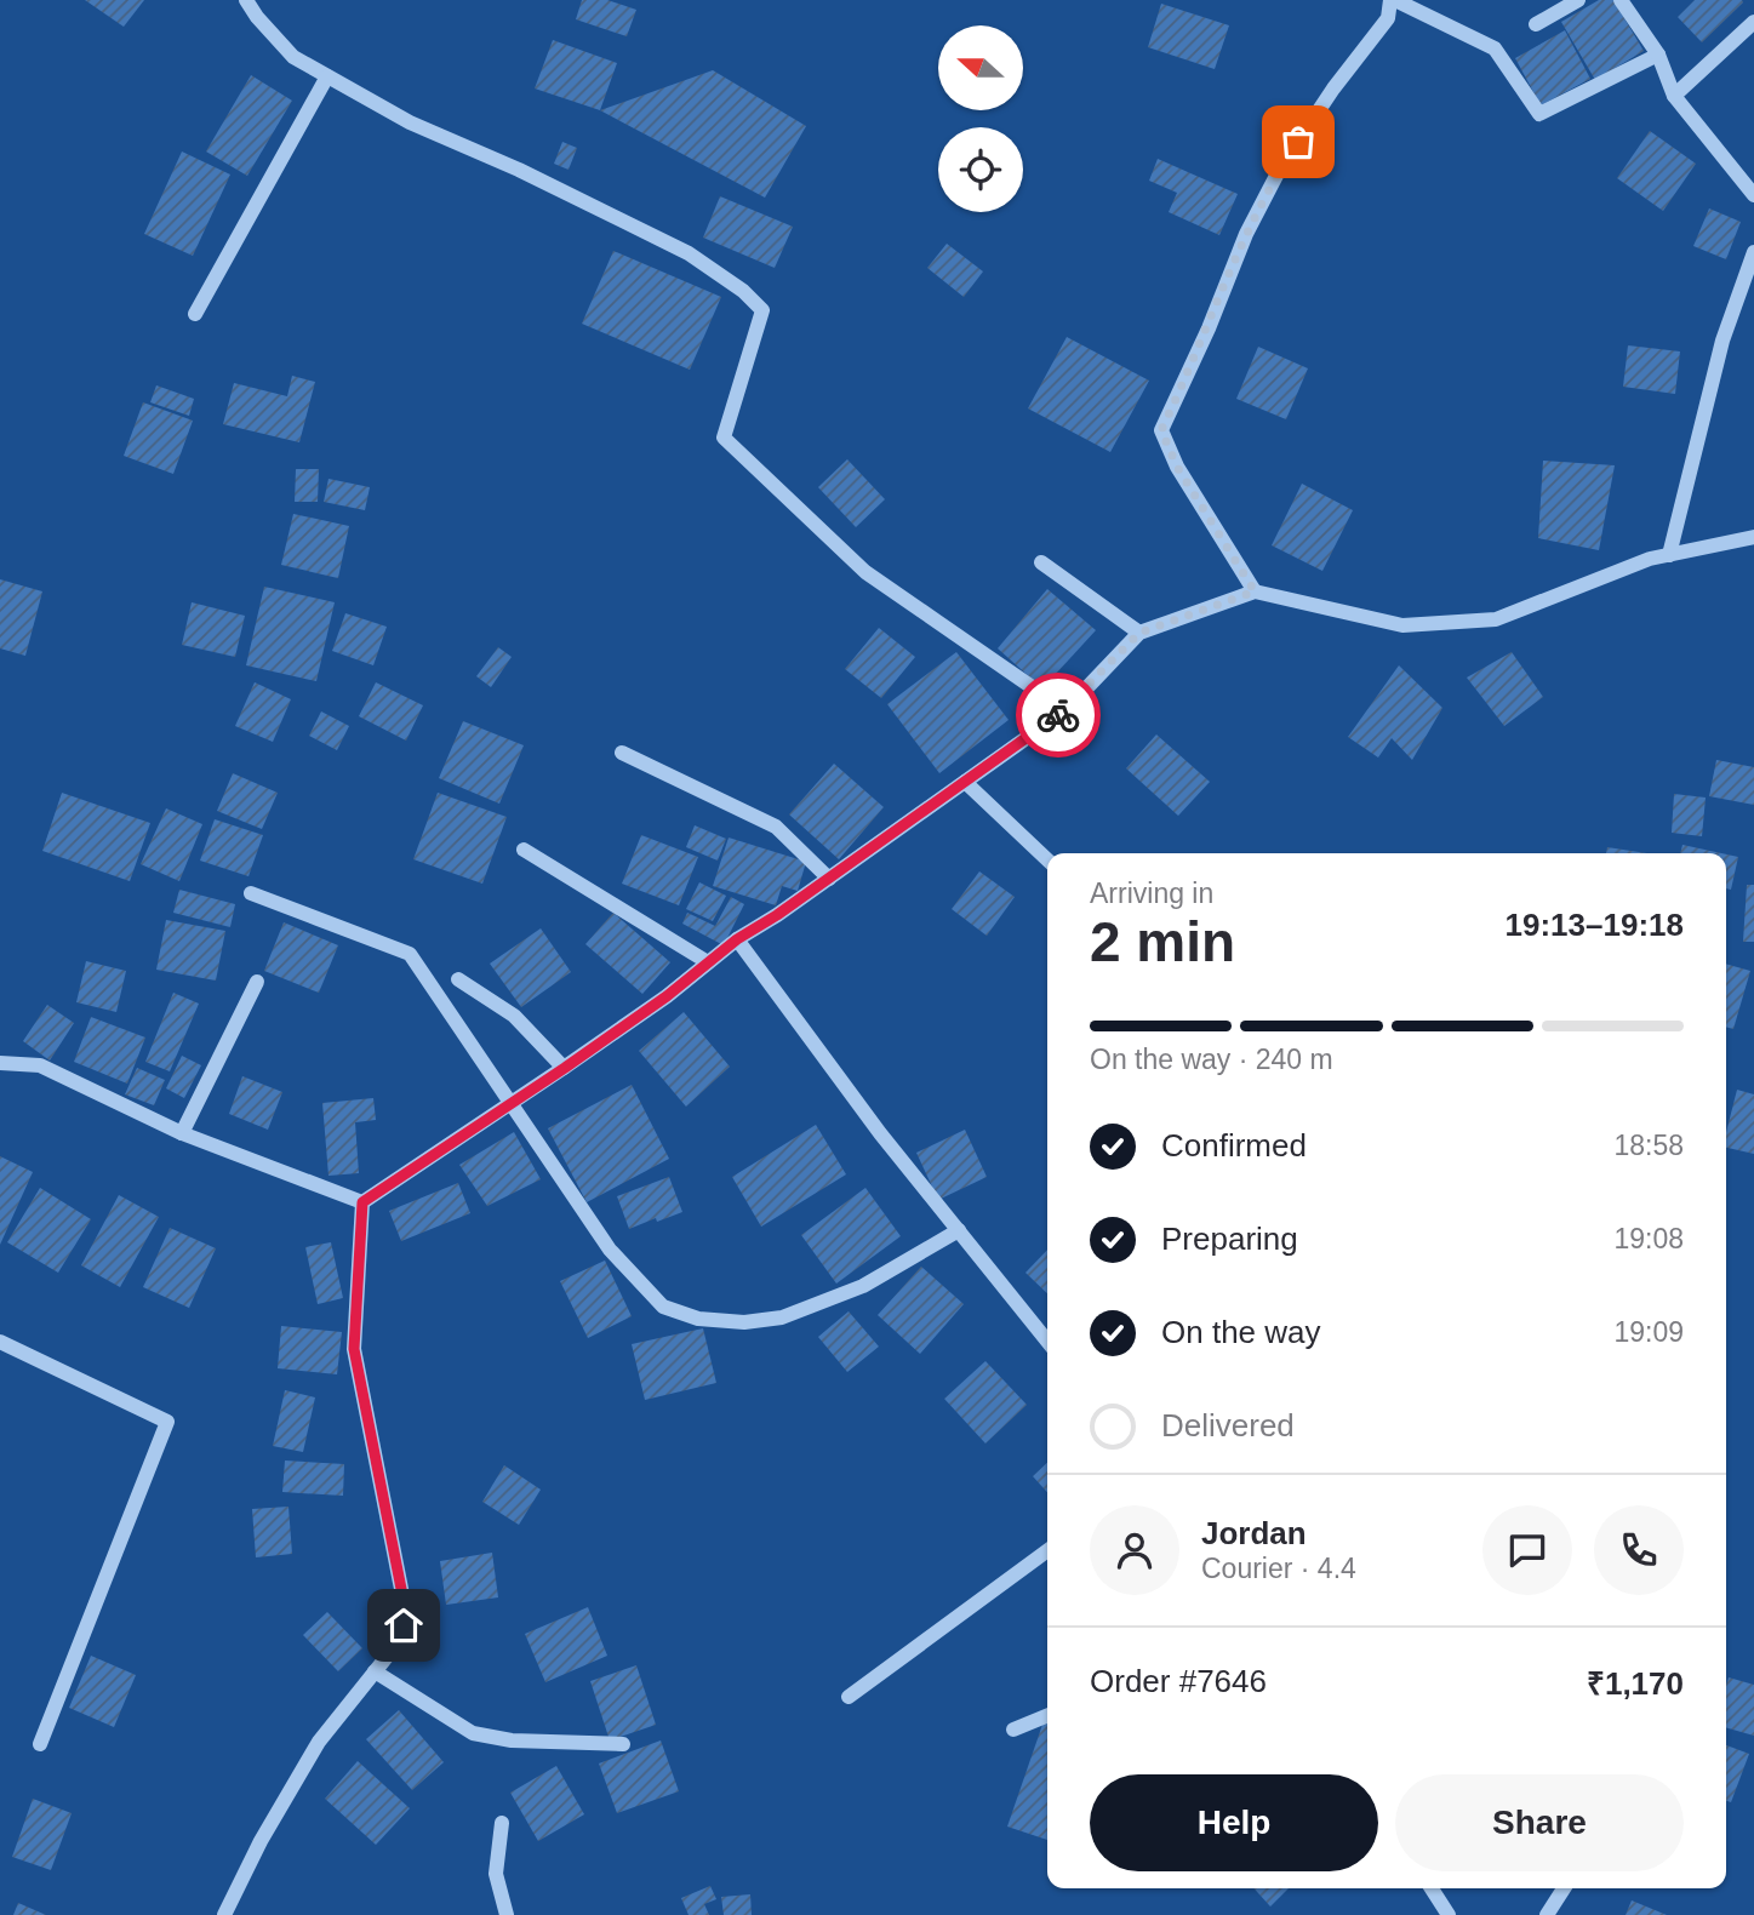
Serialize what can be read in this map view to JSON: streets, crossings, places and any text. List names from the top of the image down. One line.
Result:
{"north":"left","page":{"heading":["2 min","Arriving in","19:13–19:18"],"panel":["Jordan","Courier · 4.4","Order #7646","₹1,170"],"bar":"On the way · 240 m","list":[["Confirmed","18:58"],["Preparing","19:08"],["On the way","19:09"],"Delivered"],"buttons":["Help","Share"]}}
